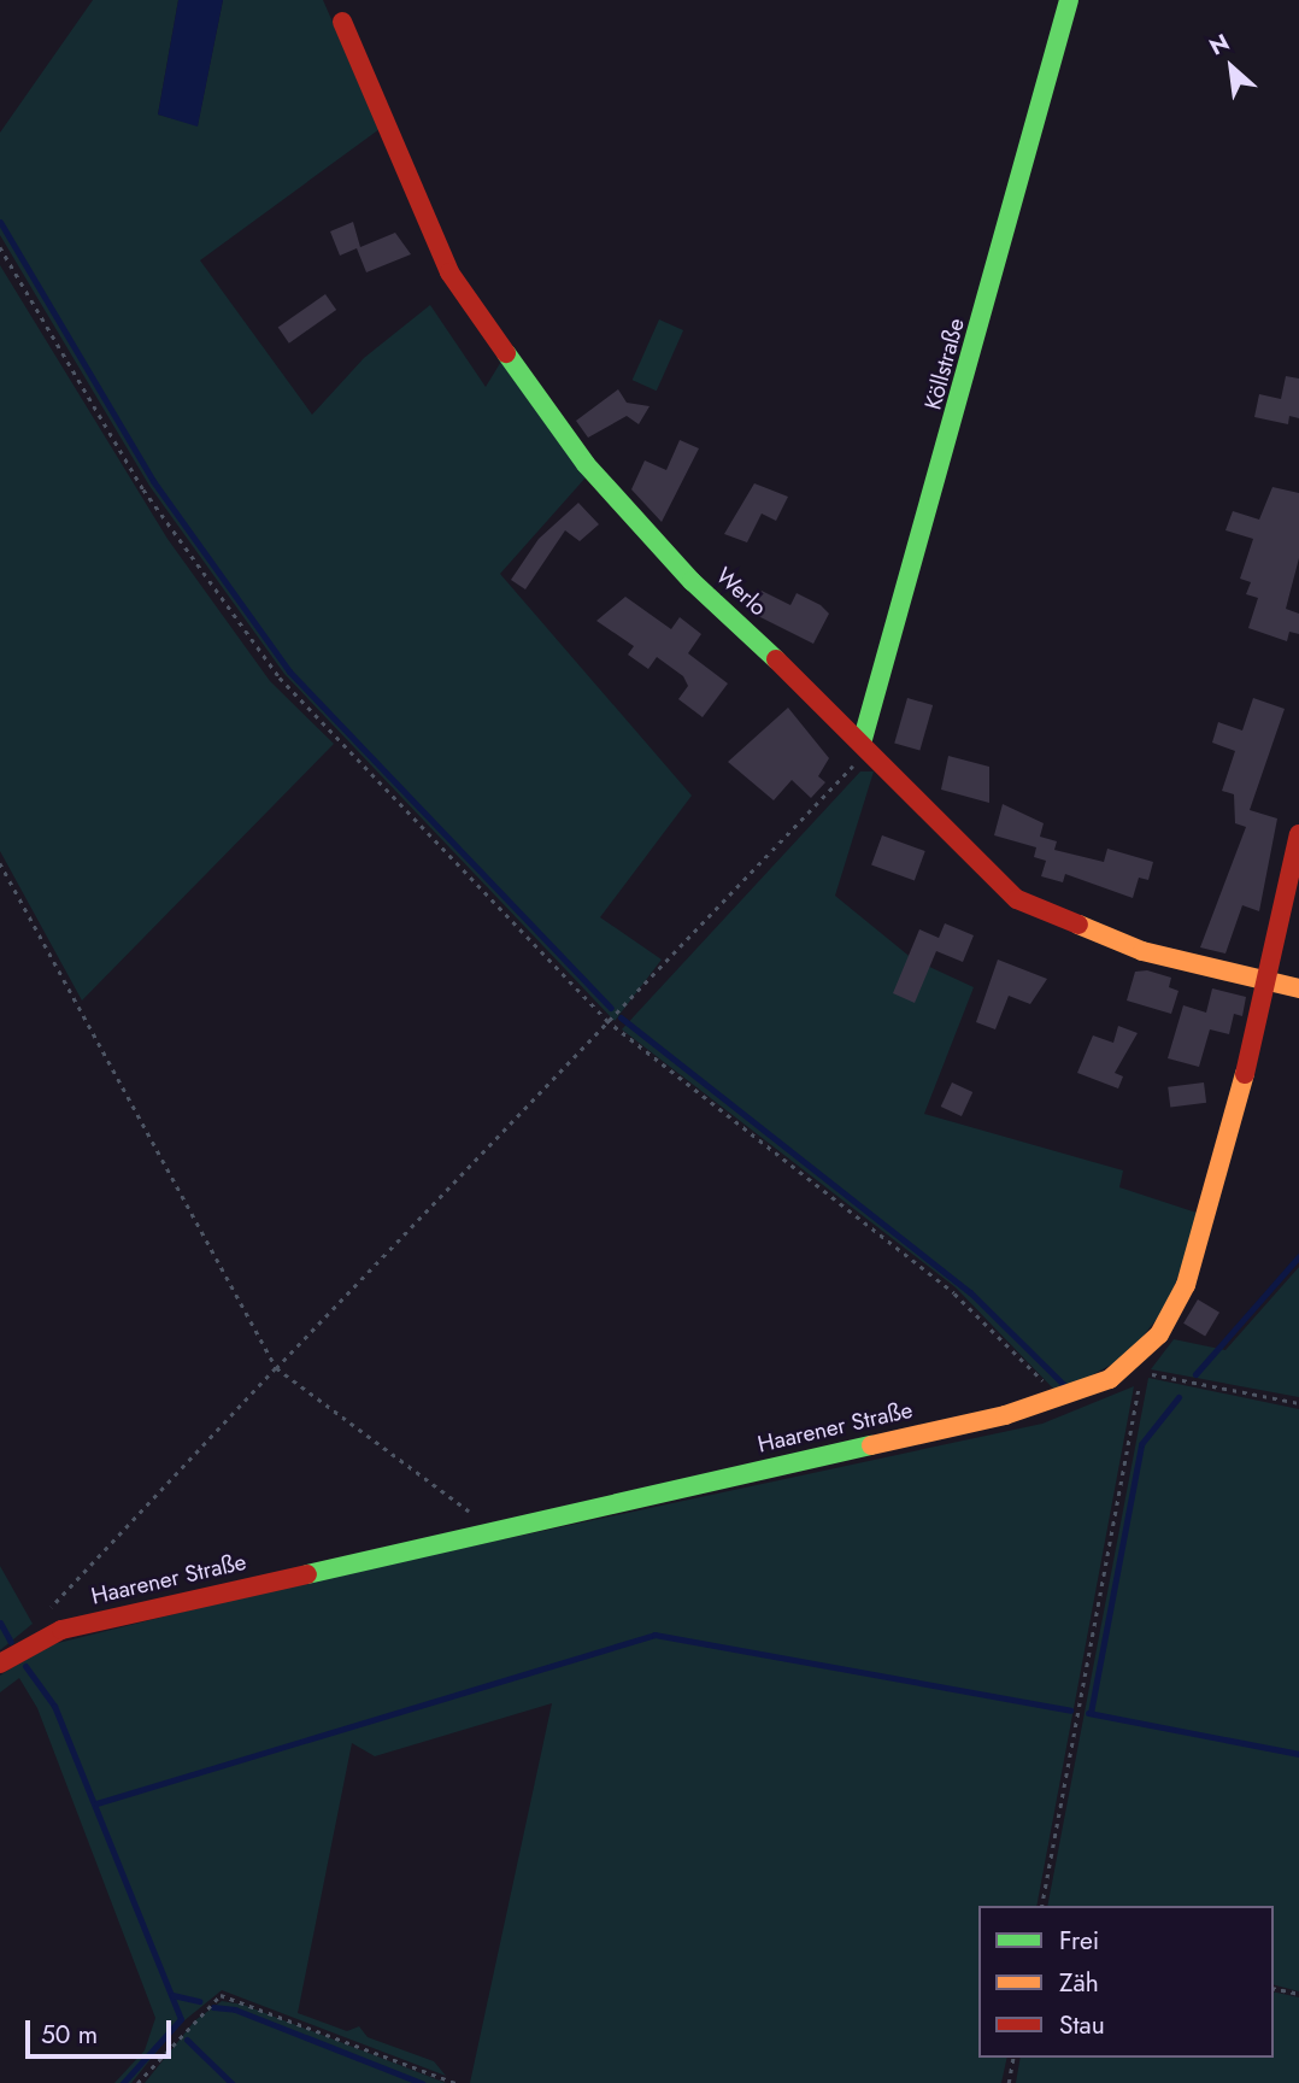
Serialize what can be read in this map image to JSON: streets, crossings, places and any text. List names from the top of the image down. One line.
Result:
{"streets":{"street":["Köllstraße","Werlo","Haarener Straße"]},"crossings":[["Köllstraße","Werlo"],["Werlo","Haarener Straße"]],"legend":["Frei","Zäh","Stau"],"scale_bar":"50 m","north":"top left"}
